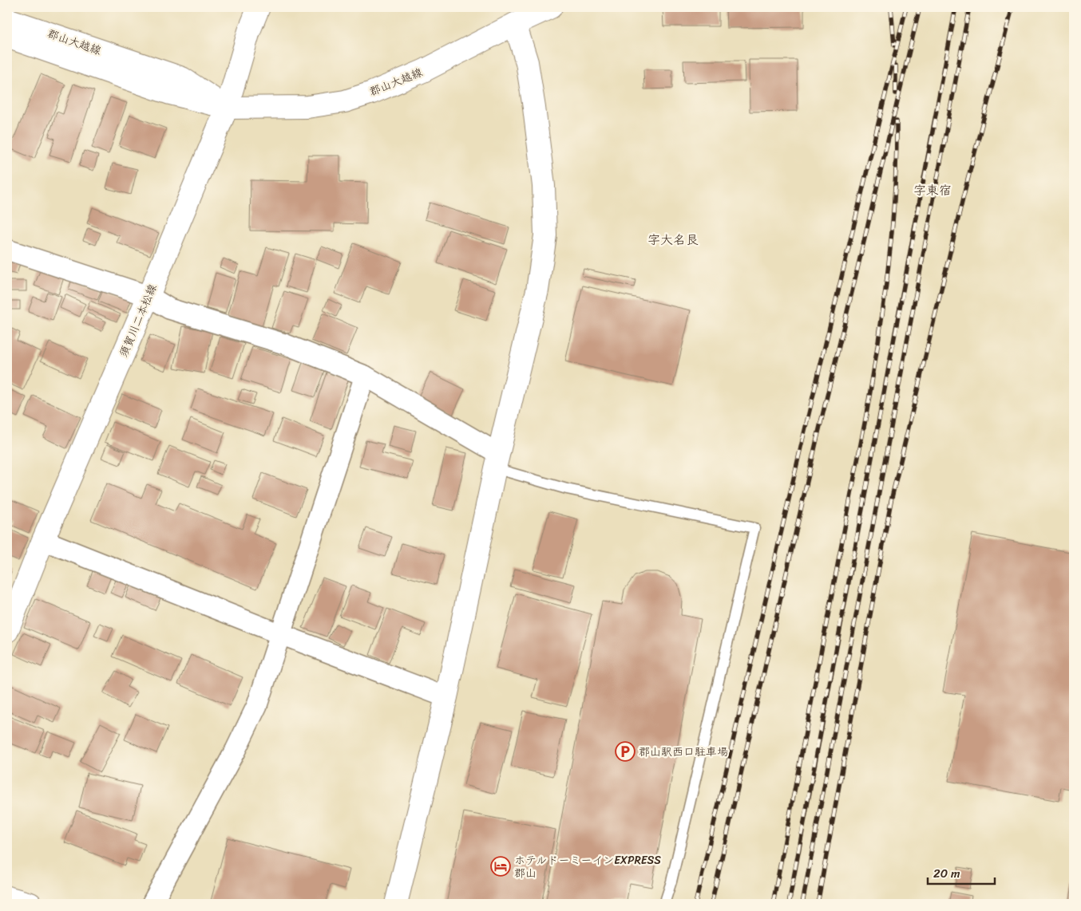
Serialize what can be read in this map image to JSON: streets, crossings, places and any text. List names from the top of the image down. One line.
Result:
{"streets":{"main road":["郡山大越線","須賀川二本松線"]},"crossings":[["郡山大越線","須賀川二本松線"]],"districts":["字東宿","字大名艮"],"places":{"parking":["郡山駅西口駐車場"],"hotel":["ホテルドーミーインEXPRESS 郡山"]},"scale_bar":"20 m"}
